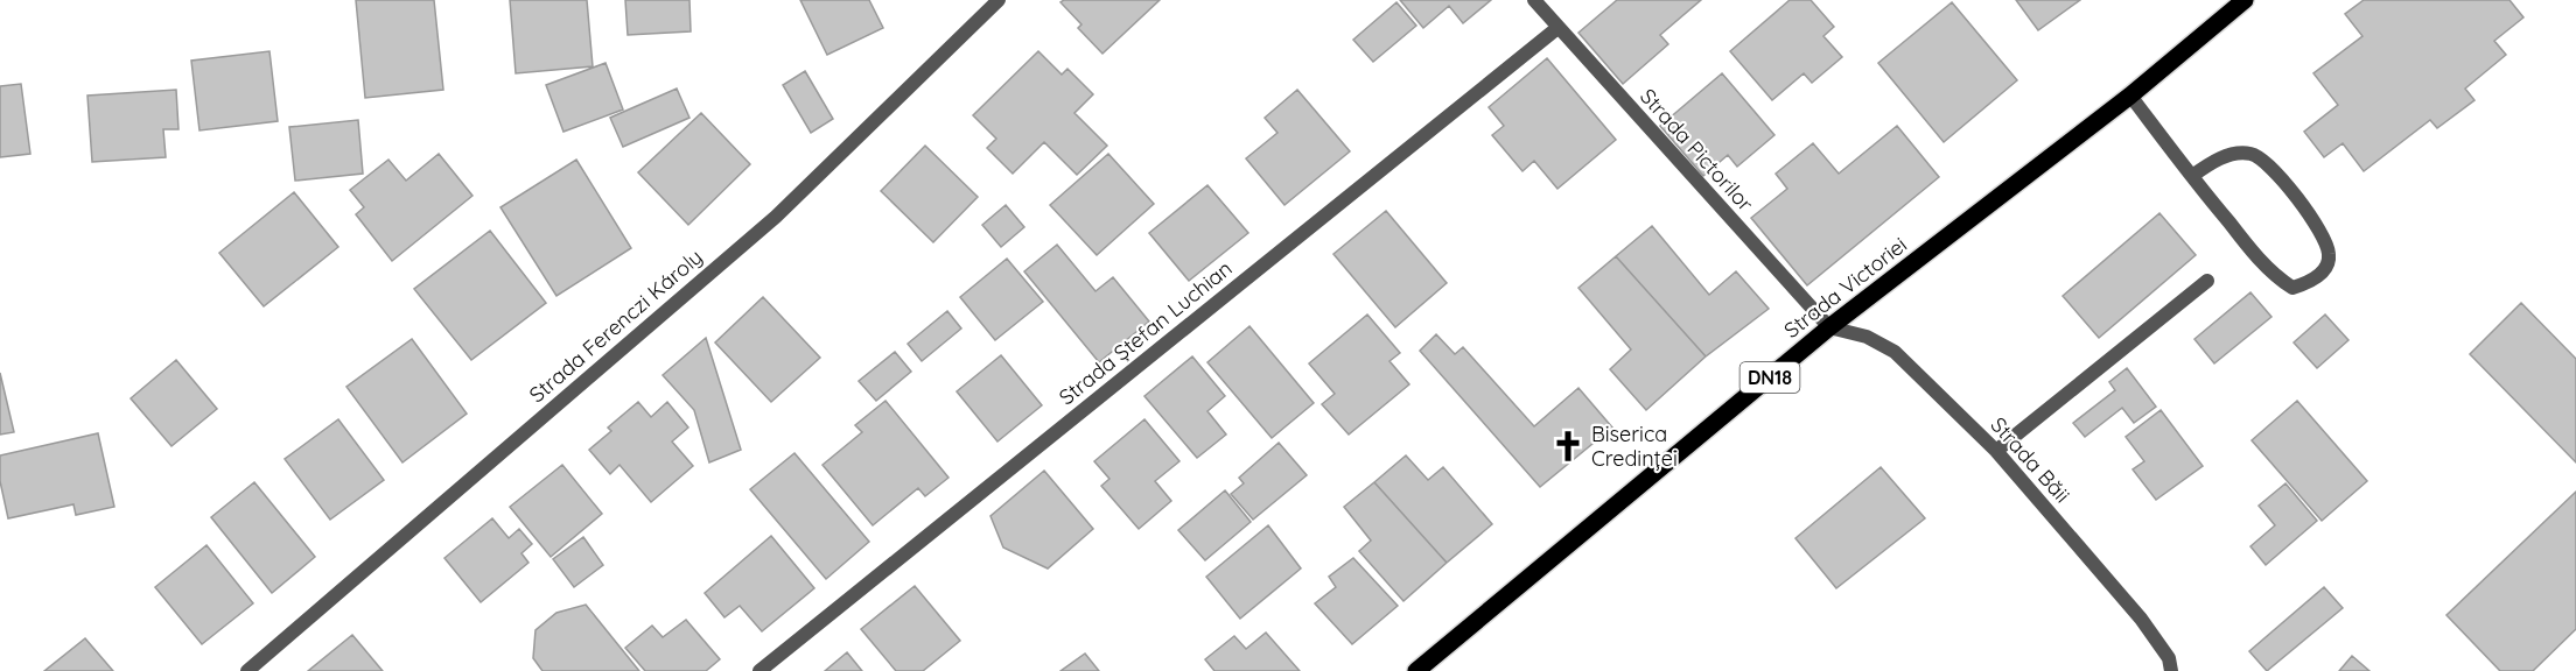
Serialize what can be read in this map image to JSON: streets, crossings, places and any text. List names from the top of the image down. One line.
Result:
{"streets":{"main road":["Strada Victoriei","DN18"],"street":["Strada Pictorilor","Strada Ferenczi Károly","Strada Ștefan Luchian","Strada Băii"]},"crossings":[["Strada Pictorilor","Strada Victoriei"],["Strada Pictorilor","Strada Ștefan Luchian"],["Strada Pictorilor","Strada Băii"],["Strada Victoriei","Strada Băii"]],"places":{"church":["Biserica Credinței"]}}
